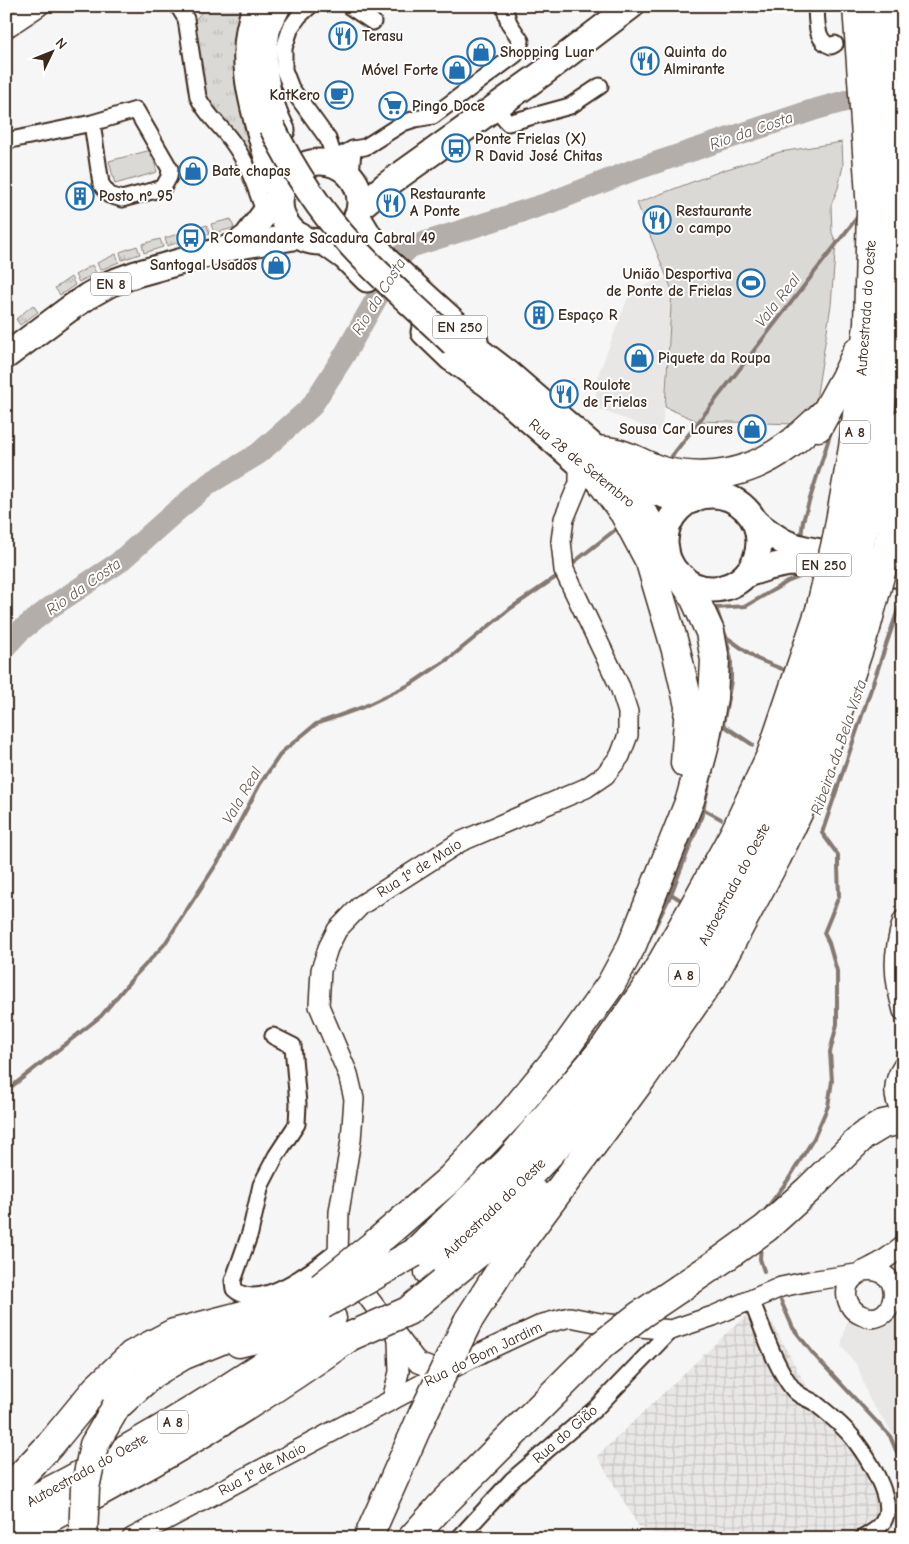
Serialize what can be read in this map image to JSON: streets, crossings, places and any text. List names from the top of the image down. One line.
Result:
{"streets":{"highway":["Autoestrada do Oeste","A 8"],"main road":["EN 8","EN 250","Rua 28 de Setembro"],"street":["Rua 1º de Maio","Rua do Bom Jardim","Rua do Gião"]},"crossings":[["EN 250","Rua 28 de Setembro"],["Rua 28 de Setembro","Rua 1º de Maio"],["Rua 1º de Maio","Rua do Bom Jardim"],["Rua do Bom Jardim","Rua do Gião"]],"water":["Rio da Costa","Vala Real","Ribeira da Bela Vista"],"places":{"restaurant":["Terasu","Quinta do Almirante","Restaurante A Ponte","Restaurante o campo","Roulote de Frielas"],"shop":["Shopping Luar","Móvel Forte","Bate chapas","Santogal Usados","Piquete da Roupa","Sousa Car Loures"],"cafe":["KatKero"],"supermarket":["Pingo Doce"],"bus stop":["Ponte Frielas (X) R David José Chitas","R Comandante Sacadura Cabral 49"],"building":["Posto nº 95","Espaço R"],"sports":["União Desportiva de Ponte de Frielas"]},"north":"top right"}
